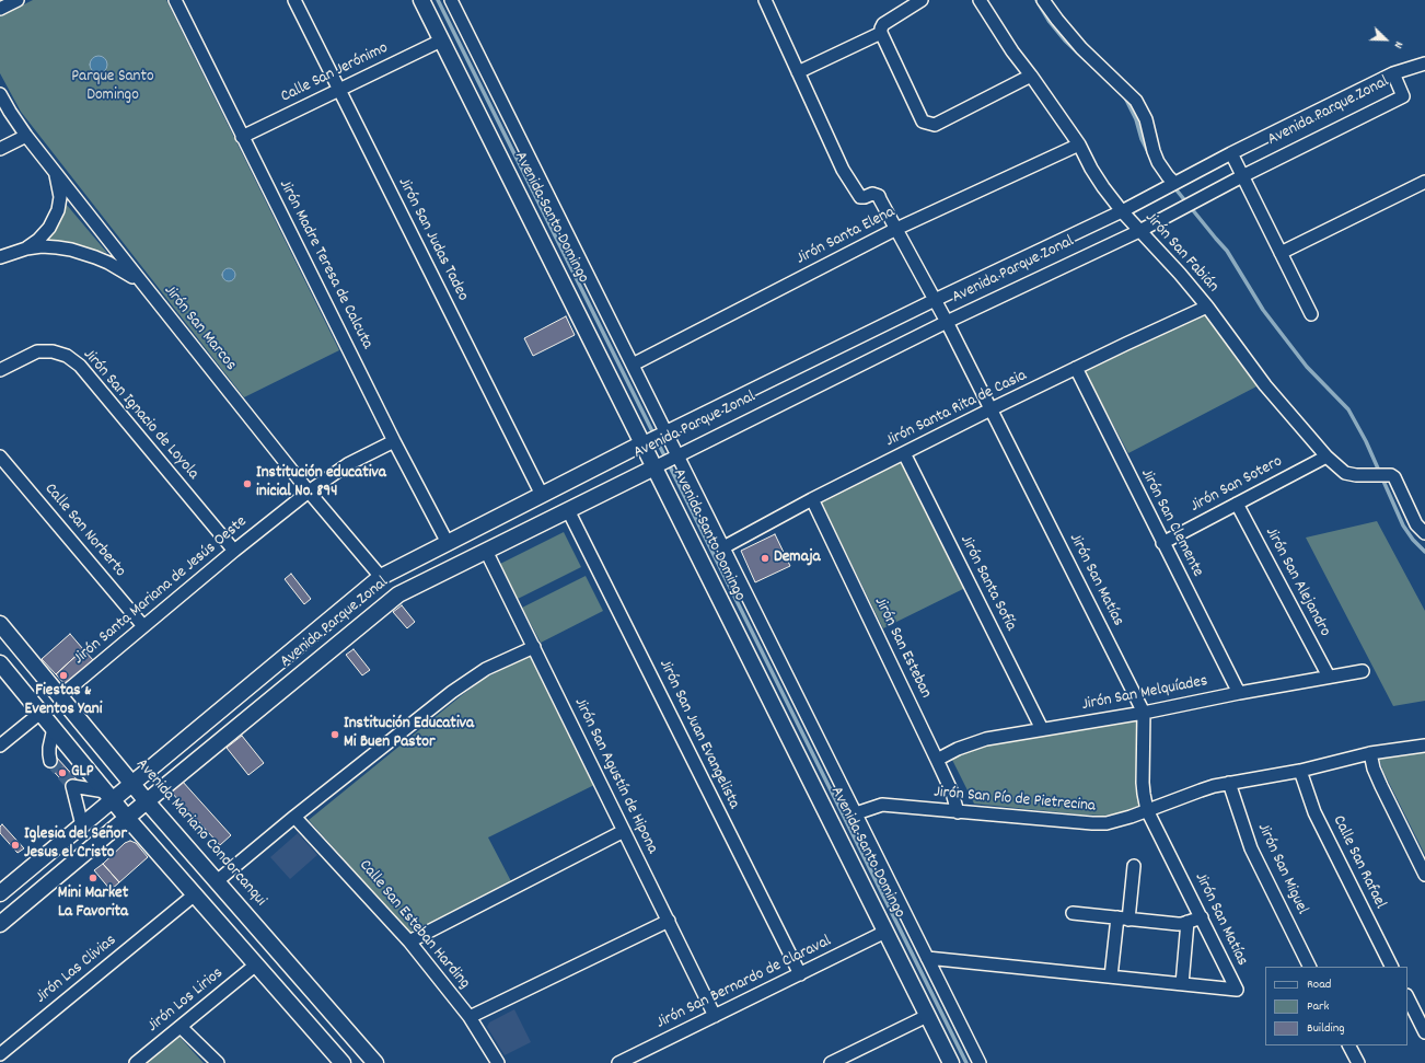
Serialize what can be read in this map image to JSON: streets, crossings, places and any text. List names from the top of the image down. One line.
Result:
{"streets":{"main road":["Avenida Parque Zonal","Avenida Santo Domingo","Avenida Mariano Condorcanqui"],"street":["Calle San Jerónimo","Jirón Santa Elena","Jirón San Judas Tadeo","Jirón San Fabián","Jirón Madre Teresa de Calcuta","Jirón San Marcos","Jirón Santa Rita de Casia","Jirón San Ignacio de Loyola","Jirón San Sotero","Jirón San Clemente","Calle San Norberto","Jirón San Matías","Jirón San Alejandro","Jirón Santa Sofía","Jirón Santa Mariana de Jesús Oeste","Jirón San Esteban","Jirón San Melquíades","Jirón San Juan Evangelista","Jirón San Agustín de Hipona","Jirón San Pío de Pietrecina","Calle San Rafael","Jirón San Miguel","Calle San Esteban Harding","Jirón Las Clivias","Jirón San Bernardo de Claraval","Jirón Los Lirios"]},"crossings":[["Calle San Jerónimo","Avenida Santo Domingo"],["Calle San Jerónimo","Jirón San Judas Tadeo"],["Calle San Jerónimo","Jirón Madre Teresa de Calcuta"],["Avenida Parque Zonal","Avenida Santo Domingo"],["Avenida Parque Zonal","Jirón San Judas Tadeo"],["Avenida Parque Zonal","Jirón San Fabián"],["Avenida Parque Zonal","Jirón Madre Teresa de Calcuta"],["Avenida Parque Zonal","Jirón San Marcos"],["Avenida Parque Zonal","Jirón San Matías"],["Avenida Parque Zonal","Jirón San Juan Evangelista"],["Avenida Parque Zonal","Jirón San Agustín de Hipona"],["Avenida Parque Zonal","Avenida Mariano Condorcanqui"],["Avenida Santo Domingo","Jirón Santa Elena"],["Avenida Santo Domingo","Jirón Santa Rita de Casia"],["Avenida Santo Domingo","Jirón San Pío de Pietrecina"],["Avenida Santo Domingo","Jirón San Bernardo de Claraval"],["Jirón Santa Elena","Jirón San Fabián"],["Jirón Santa Elena","Jirón San Matías"],["Jirón San Fabián","Jirón Santa Rita de Casia"],["Jirón San Fabián","Jirón San Sotero"],["Jirón Madre Teresa de Calcuta","Jirón Santa Mariana de Jesús Oeste"],["Jirón San Marcos","Jirón Santa Mariana de Jesús Oeste"],["Jirón Santa Rita de Casia","Jirón San Clemente"],["Jirón Santa Rita de Casia","Jirón San Matías"],["Jirón Santa Rita de Casia","Jirón Santa Sofía"],["Jirón Santa Rita de Casia","Jirón San Esteban"],["Jirón San Ignacio de Loyola","Jirón Santa Mariana de Jesús Oeste"],["Jirón San Sotero","Jirón San Clemente"],["Jirón San Sotero","Jirón San Alejandro"],["Jirón San Clemente","Jirón San Melquíades"],["Calle San Norberto","Jirón Santa Mariana de Jesús Oeste"],["Jirón San Matías","Jirón San Melquíades"],["Jirón San Matías","Jirón San Pío de Pietrecina"],["Jirón San Alejandro","Jirón San Melquíades"],["Jirón Santa Sofía","Jirón San Melquíades"],["Jirón Santa Mariana de Jesús Oeste","Avenida Mariano Condorcanqui"],["Jirón San Esteban","Jirón San Melquíades"],["Jirón San Esteban","Jirón San Pío de Pietrecina"],["Jirón San Juan Evangelista","Jirón San Bernardo de Claraval"],["Jirón San Agustín de Hipona","Jirón San Bernardo de Claraval"],["Jirón San Pío de Pietrecina","Calle San Rafael"],["Jirón San Pío de Pietrecina","Jirón San Miguel"]],"parks":["Parque Santo Domingo"],"places":["Institución educativa inicial No. 894","Demaja","Fiestas & Eventos Yani","Institución Educativa Mi Buen Pastor","GLP","Iglesia del Señor Jesus el Cristo","Mini Market La Favorita"],"legend":["Road","Park","Building"],"north":"bottom right"}
